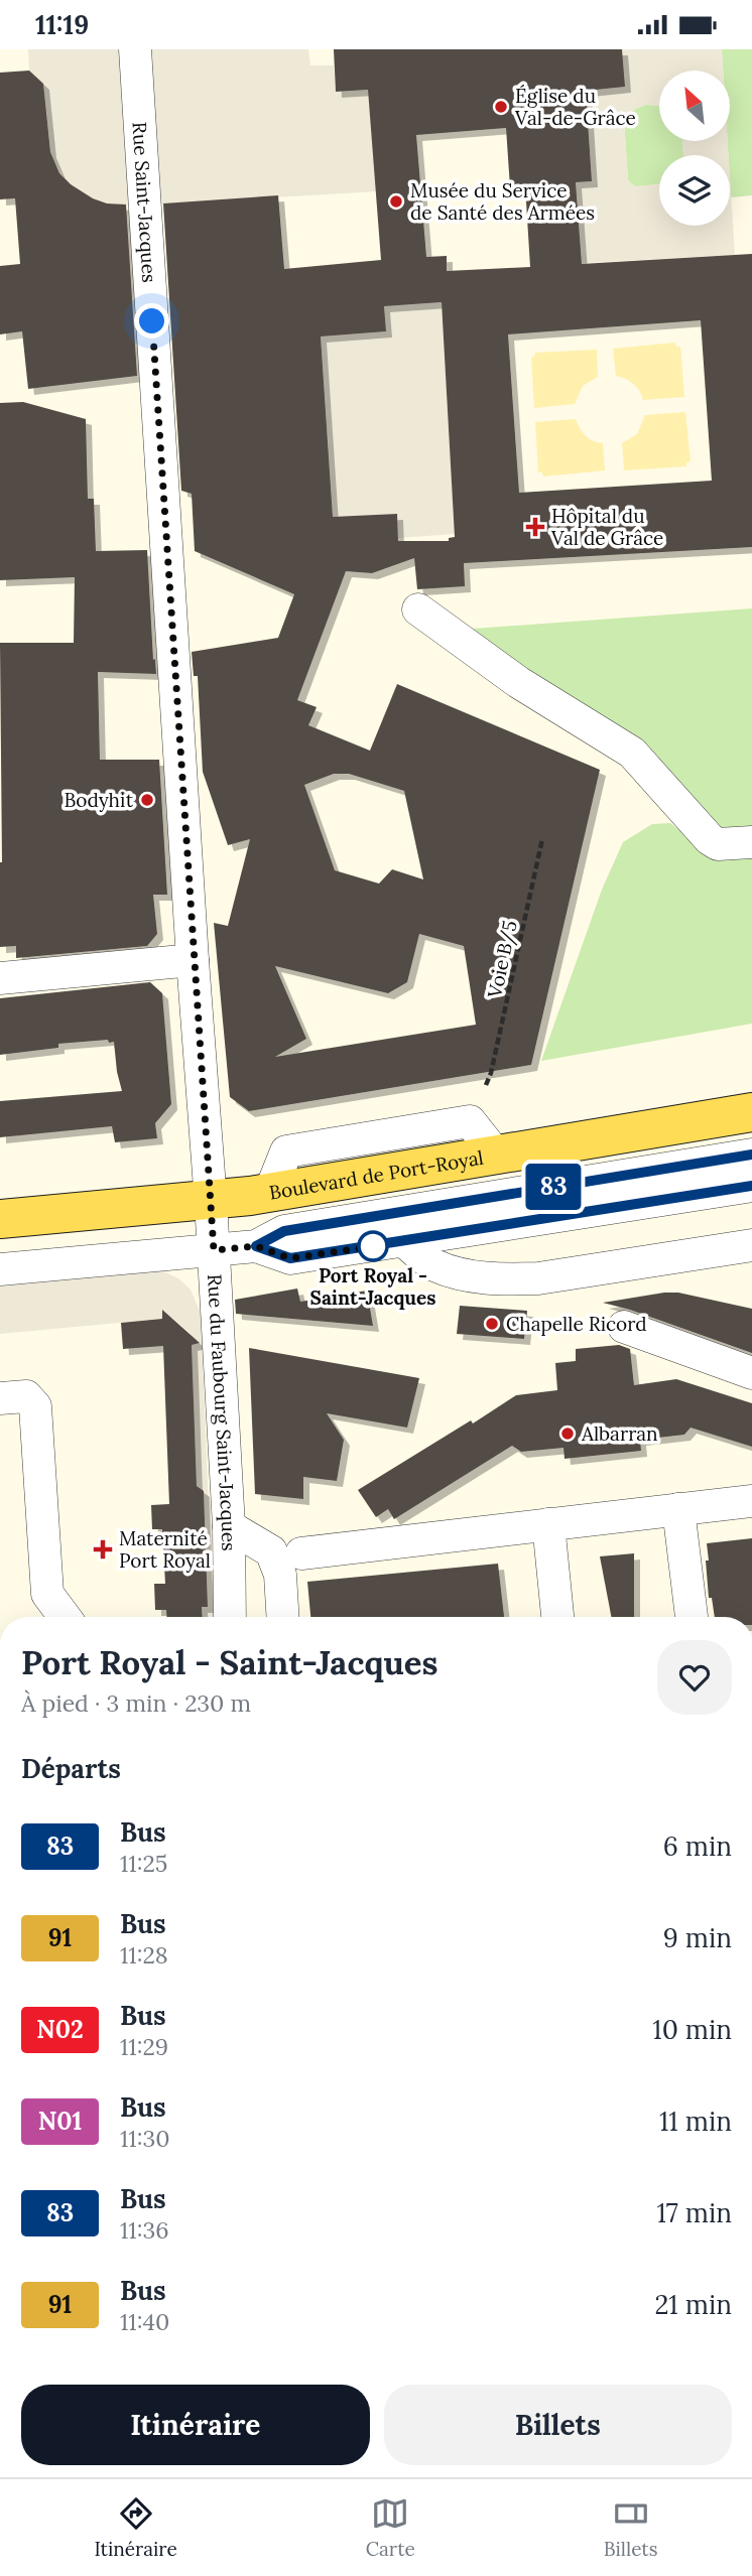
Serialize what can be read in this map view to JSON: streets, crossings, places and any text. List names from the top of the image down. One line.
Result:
{"streets":{"main road":["Boulevard de Port-Royal"],"street":["Rue Saint-Jacques","Rue du Faubourg Saint-Jacques"],"path":["Voie B/5"]},"crossings":[["Rue Saint-Jacques","Boulevard de Port-Royal"],["Rue Saint-Jacques","Rue du Faubourg Saint-Jacques"],["Boulevard de Port-Royal","Rue du Faubourg Saint-Jacques"]],"places":{"other":["Église du Val-de-Grâce","Musée du Service de Santé des Armées","Bodyhit","Port Royal - Saint-Jacques","Chapelle Ricord","Albarran"],"health":["Hôpital du Val de Grâce","Maternité Port Royal"]},"lines":["bus line 83"],"north":"top left","page":{"status":"11:19","on_map":"83","heading":[["Port Royal - Saint-Jacques","À pied · 3 min · 230 m"],"Départs"],"list":[{"mark":"83","name":"Bus","note":"11:25","value":"6 min"},{"mark":"91","name":"Bus","note":"11:28","value":"9 min"},{"mark":"N02","name":"Bus","note":"11:29","value":"10 min"},{"mark":"N01","name":"Bus","note":"11:30","value":"11 min"},{"mark":"83","name":"Bus","note":"11:36","value":"17 min"},{"mark":"91","name":"Bus","note":"11:40","value":"21 min"}],"buttons":["Itinéraire","Billets"],"tabs":["Itinéraire","Carte","Billets"]}}
